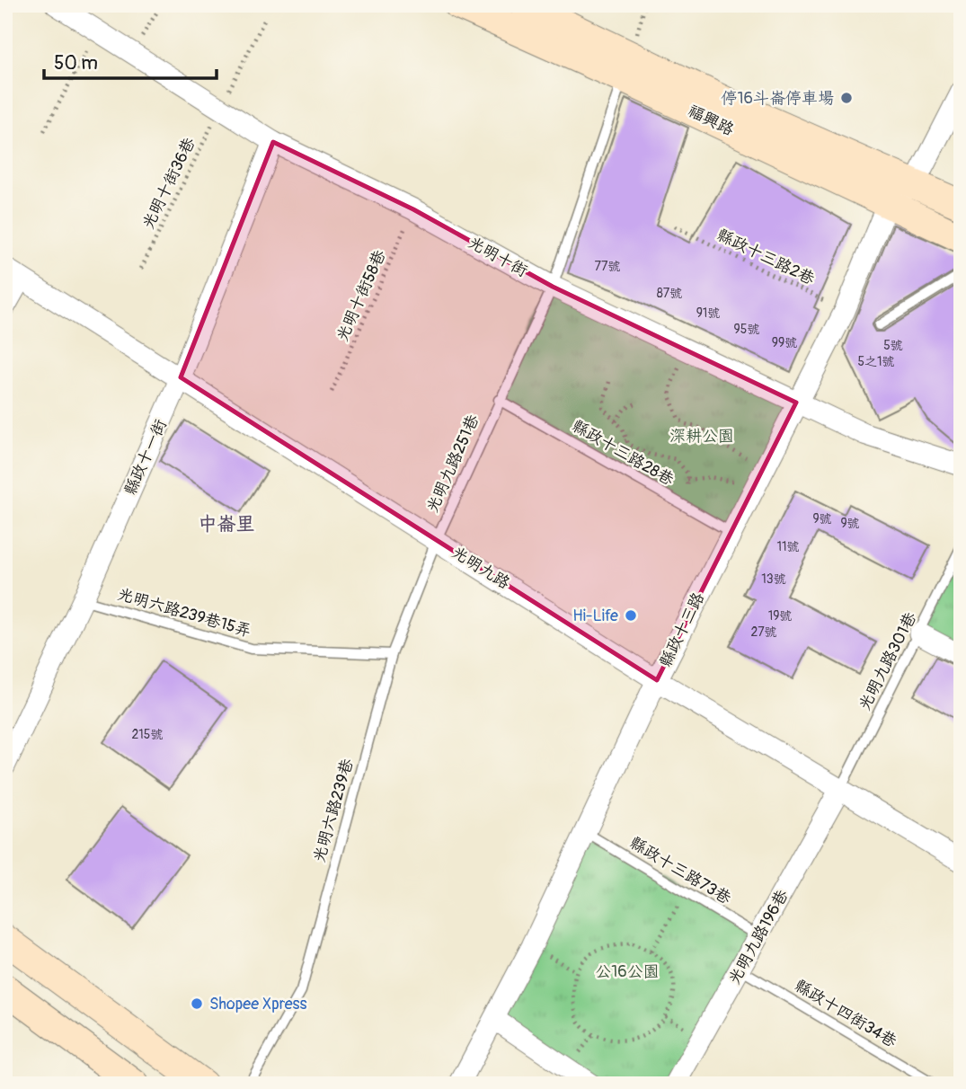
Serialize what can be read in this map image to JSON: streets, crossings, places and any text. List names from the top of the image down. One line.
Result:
{"streets":{"street":["福興路","光明十街","縣政十一街","光明九路","縣政十三路","光明九路196巷"],"lane":["縣政十三路28巷","光明九路251巷","光明六路239巷15弄","光明九路301巷","光明六路239巷","縣政十三路73巷","縣政十四街34巷"],"path":["光明十街36巷","縣政十三路2巷","光明十街58巷"]},"crossings":[["福興路","光明九路251巷"],["福興路","縣政十三路"],["光明十街36巷","光明十街"],["光明十街","光明十街58巷"],["光明十街","縣政十一街"],["光明十街","光明九路251巷"],["光明十街","縣政十三路"],["縣政十三路2巷","縣政十三路"],["縣政十三路28巷","光明九路251巷"],["縣政十三路28巷","縣政十三路"],["縣政十一街","光明九路"],["縣政十一街","光明六路239巷15弄"],["光明九路251巷","光明九路"],["光明九路251巷","光明六路239巷"],["光明九路","縣政十三路"],["光明九路","光明九路301巷"],["光明九路","光明六路239巷"],["光明九路","光明九路196巷"],["光明六路239巷15弄","光明六路239巷"],["縣政十三路","縣政十三路73巷"],["光明九路301巷","光明九路196巷"],["縣政十三路73巷","光明九路196巷"],["光明九路196巷","縣政十四街34巷"]],"districts":["中崙里"],"parks":["深耕公園","公16公園"],"places":["停16斗崙停車場","Hi-Life","Shopee Xpress"],"house_numbers":["77號","87號","91號","95號","99號","5號","5之1號","9號","9號","11號","13號","19號","27號","215號"],"scale_bar":"50 m"}
